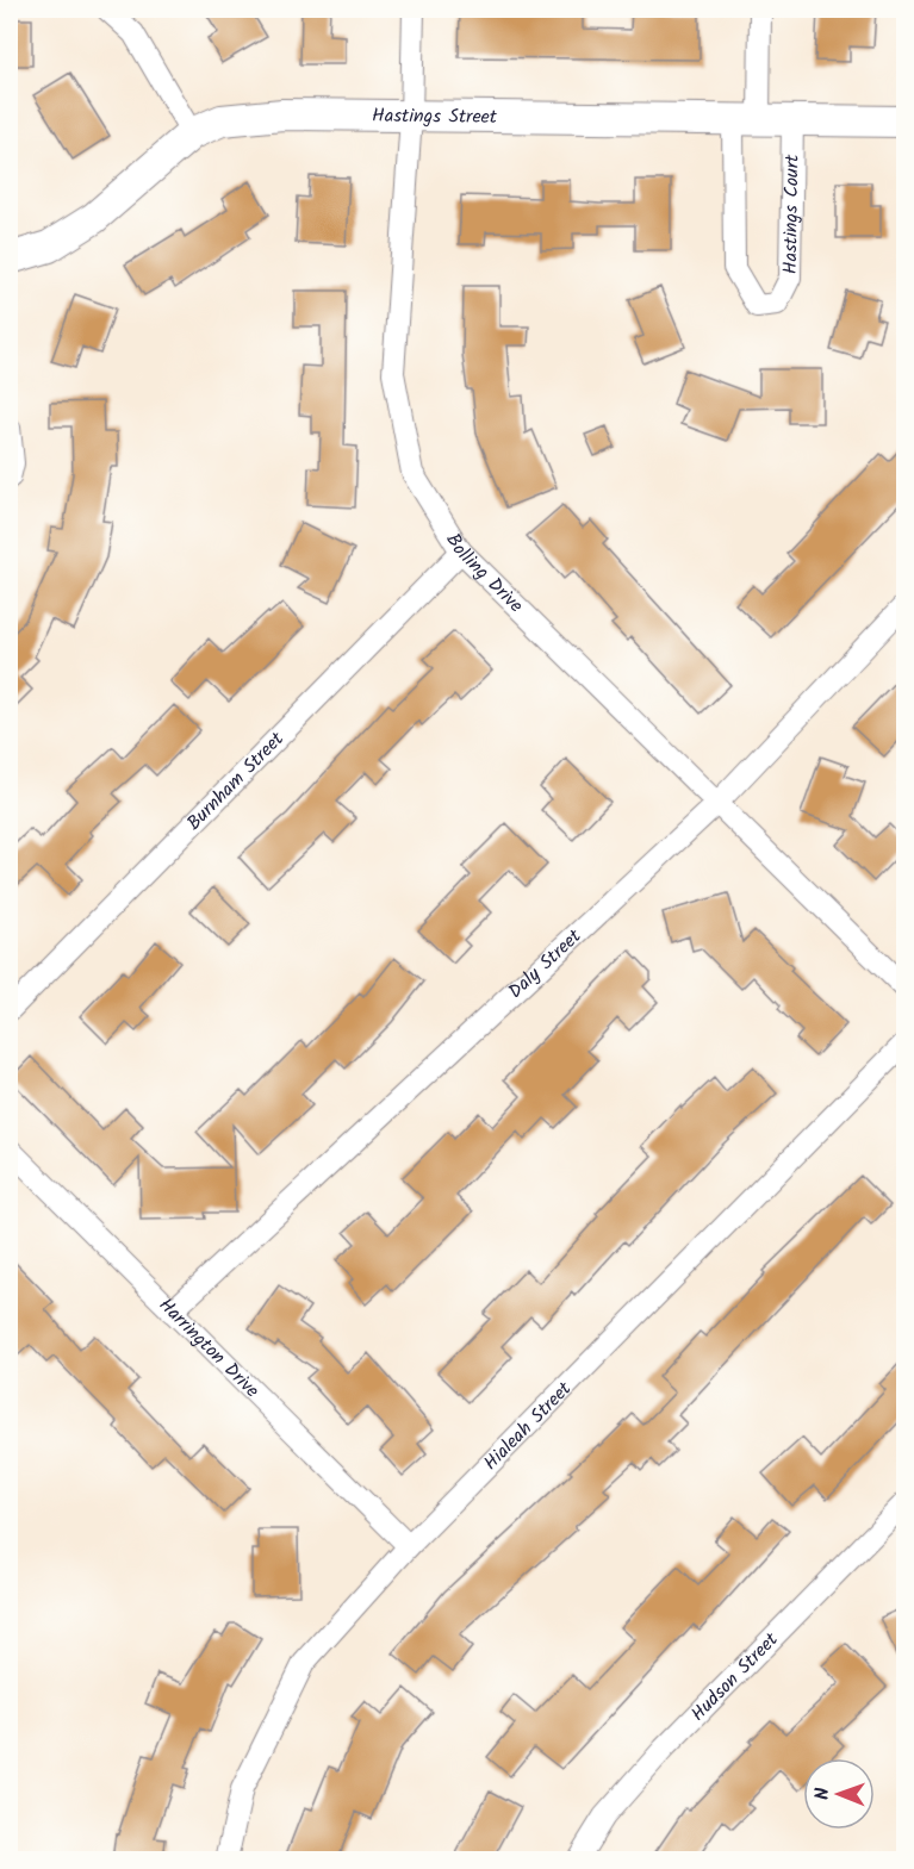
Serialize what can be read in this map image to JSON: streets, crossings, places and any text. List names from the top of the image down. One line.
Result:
{"streets":{"street":["Hastings Street","Hastings Court","Bolling Drive","Burnham Street","Daly Street","Harrington Drive","Hialeah Street","Hudson Street"]},"crossings":[["Hastings Street","Hastings Court"],["Hastings Street","Bolling Drive"],["Bolling Drive","Burnham Street"],["Bolling Drive","Daly Street"],["Daly Street","Harrington Drive"],["Harrington Drive","Hialeah Street"]],"north":"left"}
